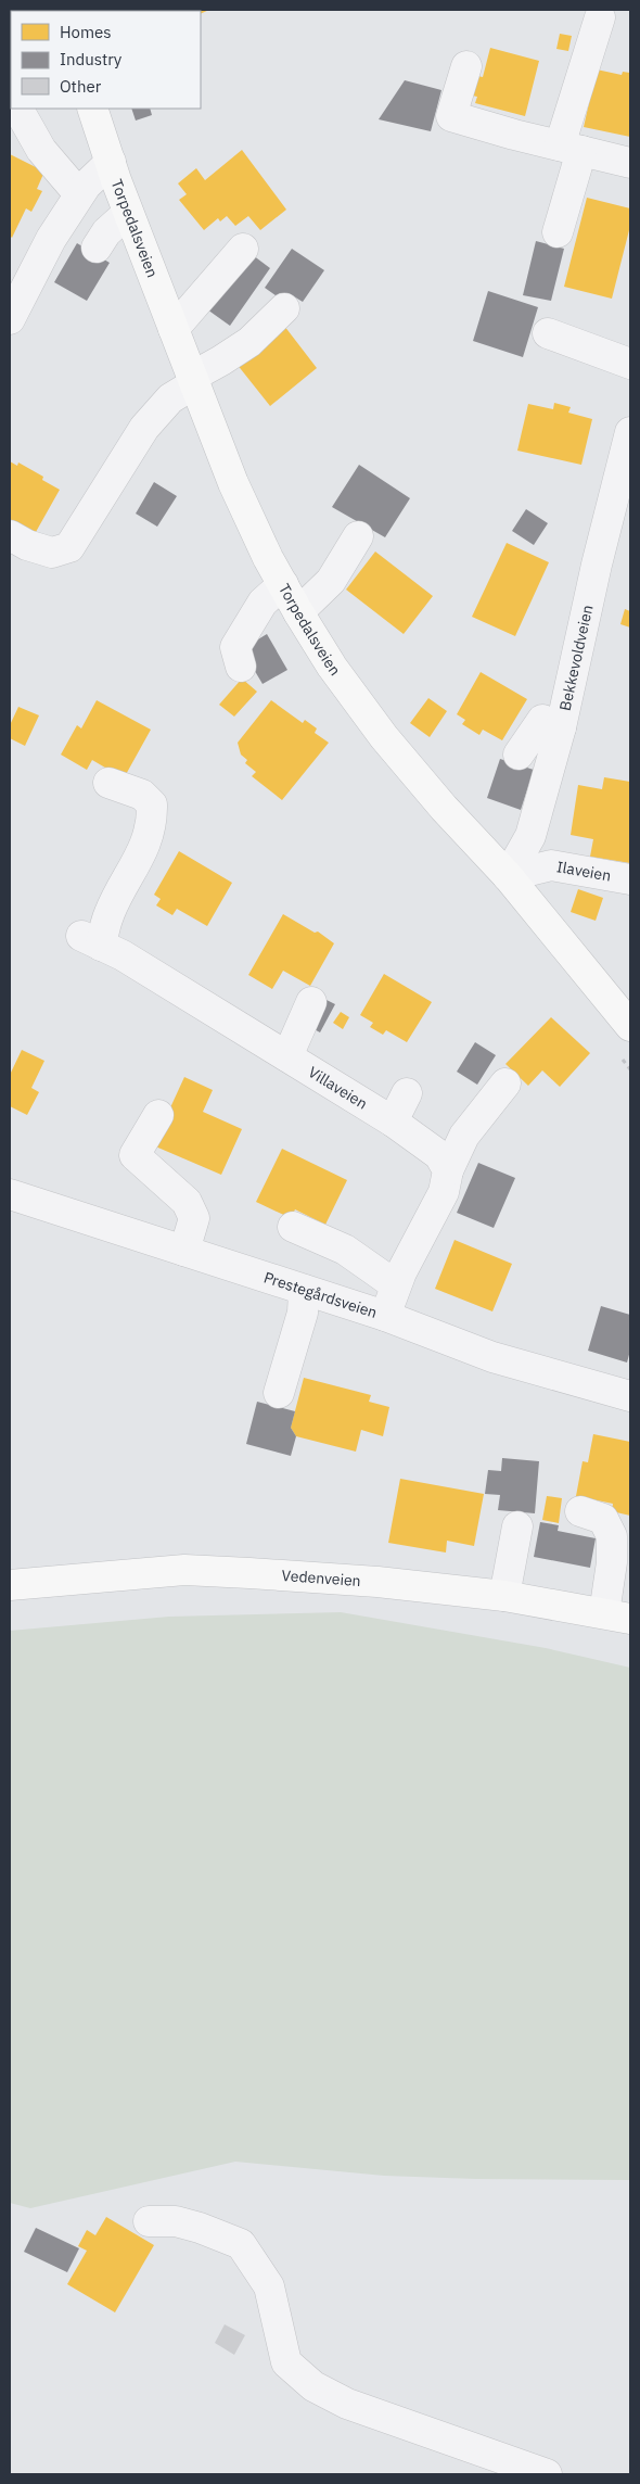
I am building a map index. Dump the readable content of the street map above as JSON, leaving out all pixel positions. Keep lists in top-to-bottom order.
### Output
{
  "streets": {
    "main road": ["Torpedalsveien", "Vedenveien"],
    "street": [
      "Bekkevoldveien",
      "Ilaveien",
      "Villaveien",
      "Prestegårdsveien"
    ]
  },
  "crossings": [
    ["Torpedalsveien", "Bekkevoldveien"],
    ["Torpedalsveien", "Ilaveien"],
    ["Bekkevoldveien", "Ilaveien"]
  ],
  "legend": ["Homes", "Industry", "Other"]
}
